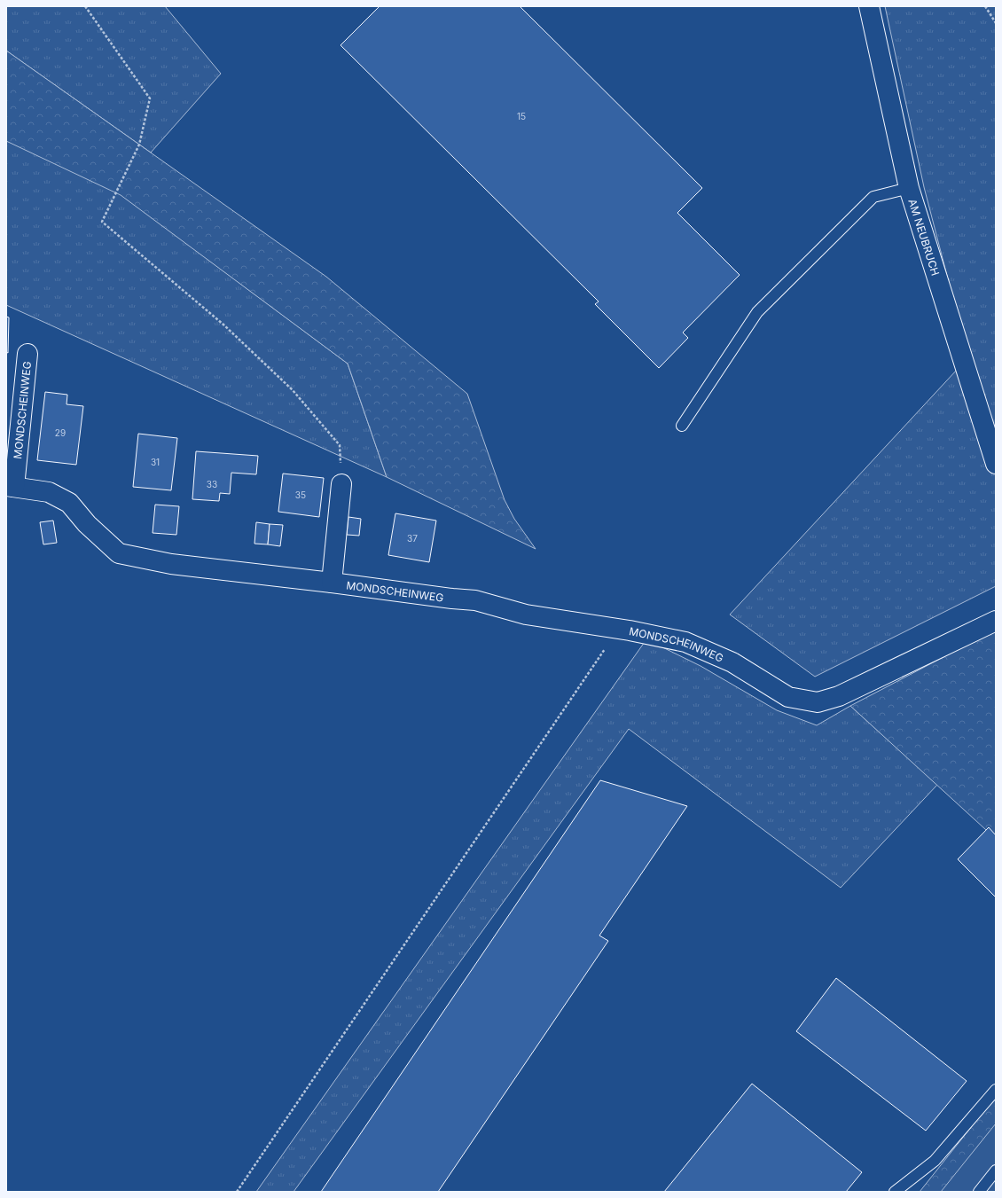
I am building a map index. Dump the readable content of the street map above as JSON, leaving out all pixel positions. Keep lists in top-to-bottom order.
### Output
{
  "streets": {
    "street": ["AM NEUBRUCH", "MONDSCHEINWEG"]
  },
  "house_numbers": [
    "15",
    "29",
    "31",
    "33",
    "35",
    "37"
  ]
}
